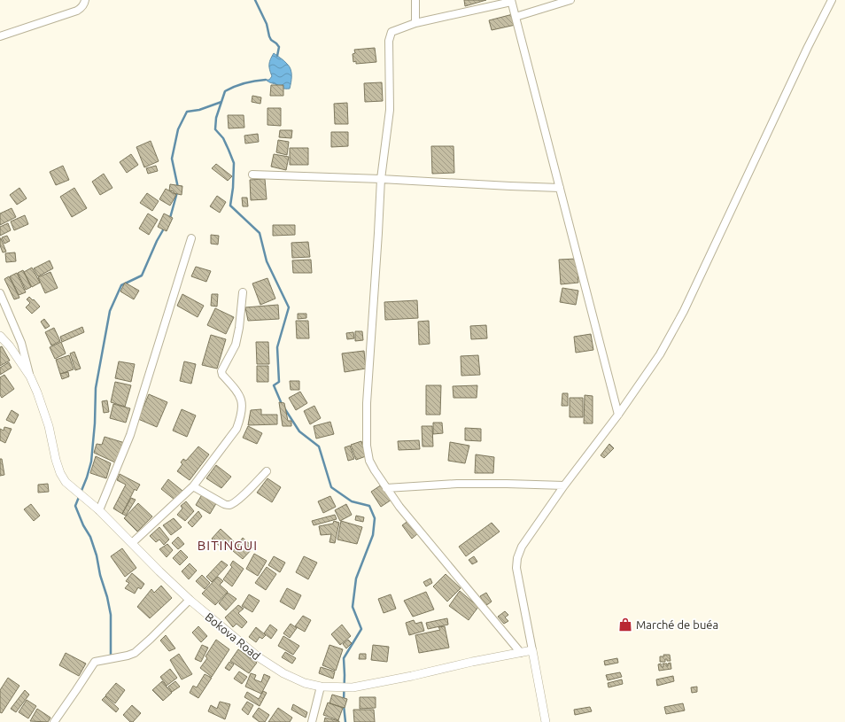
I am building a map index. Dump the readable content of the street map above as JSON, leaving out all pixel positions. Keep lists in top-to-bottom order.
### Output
{
  "streets": {
    "street": ["Bokova Road"]
  },
  "districts": ["BITINGUI"],
  "places": {
    "shop": ["Marché de buéa"]
  }
}
